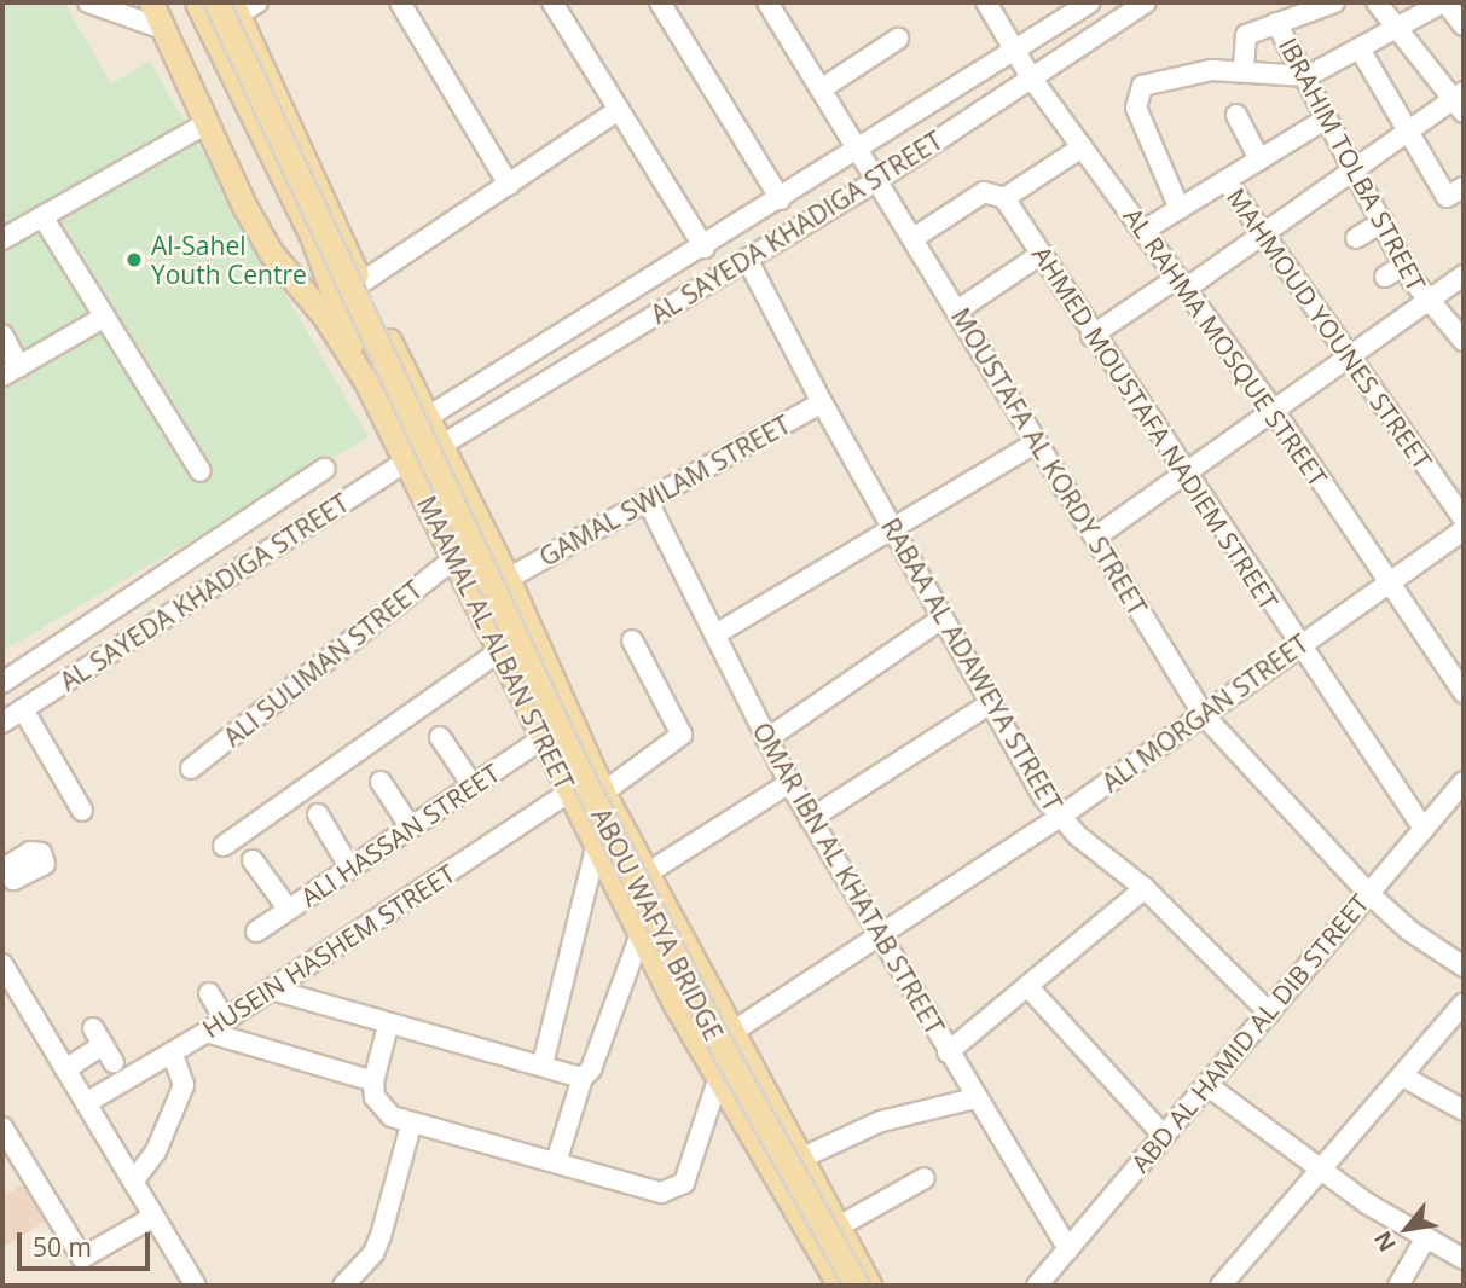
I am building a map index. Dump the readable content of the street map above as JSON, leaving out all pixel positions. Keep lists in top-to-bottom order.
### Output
{
  "streets": {
    "main road": ["MAAMAL AL ALBAN STREET", "ABOU WAFYA BRIDGE"],
    "street": [
      "IBRAHIM TOLBA STREET",
      "AL SAYEDA KHADIGA STREET",
      "MAHMOUD YOUNES STREET",
      "AL RAHMA MOSQUE STREET",
      "AHMED MOUSTAFA NADIEM STREET",
      "MOUSTAFA AL KORDY STREET",
      "GAMAL SWILAM STREET",
      "ALI SULIMAN STREET",
      "RABAA AL ADAWEYA STREET",
      "ALI MORGAN STREET",
      "ALI HASSAN STREET",
      "OMAR IBN AL KHATAB STREET",
      "HUSEIN HASHEM STREET",
      "ABD AL HAMID AL DIB STREET"
    ]
  },
  "crossings": [
    ["AL SAYEDA KHADIGA STREET", "AL RAHMA MOSQUE STREET"],
    ["AL SAYEDA KHADIGA STREET", "MOUSTAFA AL KORDY STREET"],
    ["AL SAYEDA KHADIGA STREET", "MAAMAL AL ALBAN STREET"],
    ["AL SAYEDA KHADIGA STREET", "RABAA AL ADAWEYA STREET"],
    ["AL RAHMA MOSQUE STREET", "ALI MORGAN STREET"],
    ["AHMED MOUSTAFA NADIEM STREET", "ALI MORGAN STREET"],
    ["AHMED MOUSTAFA NADIEM STREET", "ABD AL HAMID AL DIB STREET"],
    ["MOUSTAFA AL KORDY STREET", "ALI MORGAN STREET"],
    ["MOUSTAFA AL KORDY STREET", "ABD AL HAMID AL DIB STREET"],
    ["GAMAL SWILAM STREET", "MAAMAL AL ALBAN STREET"],
    ["GAMAL SWILAM STREET", "RABAA AL ADAWEYA STREET"],
    ["GAMAL SWILAM STREET", "OMAR IBN AL KHATAB STREET"],
    ["MAAMAL AL ALBAN STREET", "ALI SULIMAN STREET"],
    ["MAAMAL AL ALBAN STREET", "ALI MORGAN STREET"],
    ["MAAMAL AL ALBAN STREET", "ALI HASSAN STREET"],
    ["MAAMAL AL ALBAN STREET", "HUSEIN HASHEM STREET"],
    ["RABAA AL ADAWEYA STREET", "ALI MORGAN STREET"],
    ["RABAA AL ADAWEYA STREET", "ABD AL HAMID AL DIB STREET"],
    ["ALI MORGAN STREET", "OMAR IBN AL KHATAB STREET"],
    ["OMAR IBN AL KHATAB STREET", "ABD AL HAMID AL DIB STREET"]
  ],
  "places": ["Al-Sahel Youth Centre"],
  "scale_bar": "50 m",
  "north": "bottom left"
}
